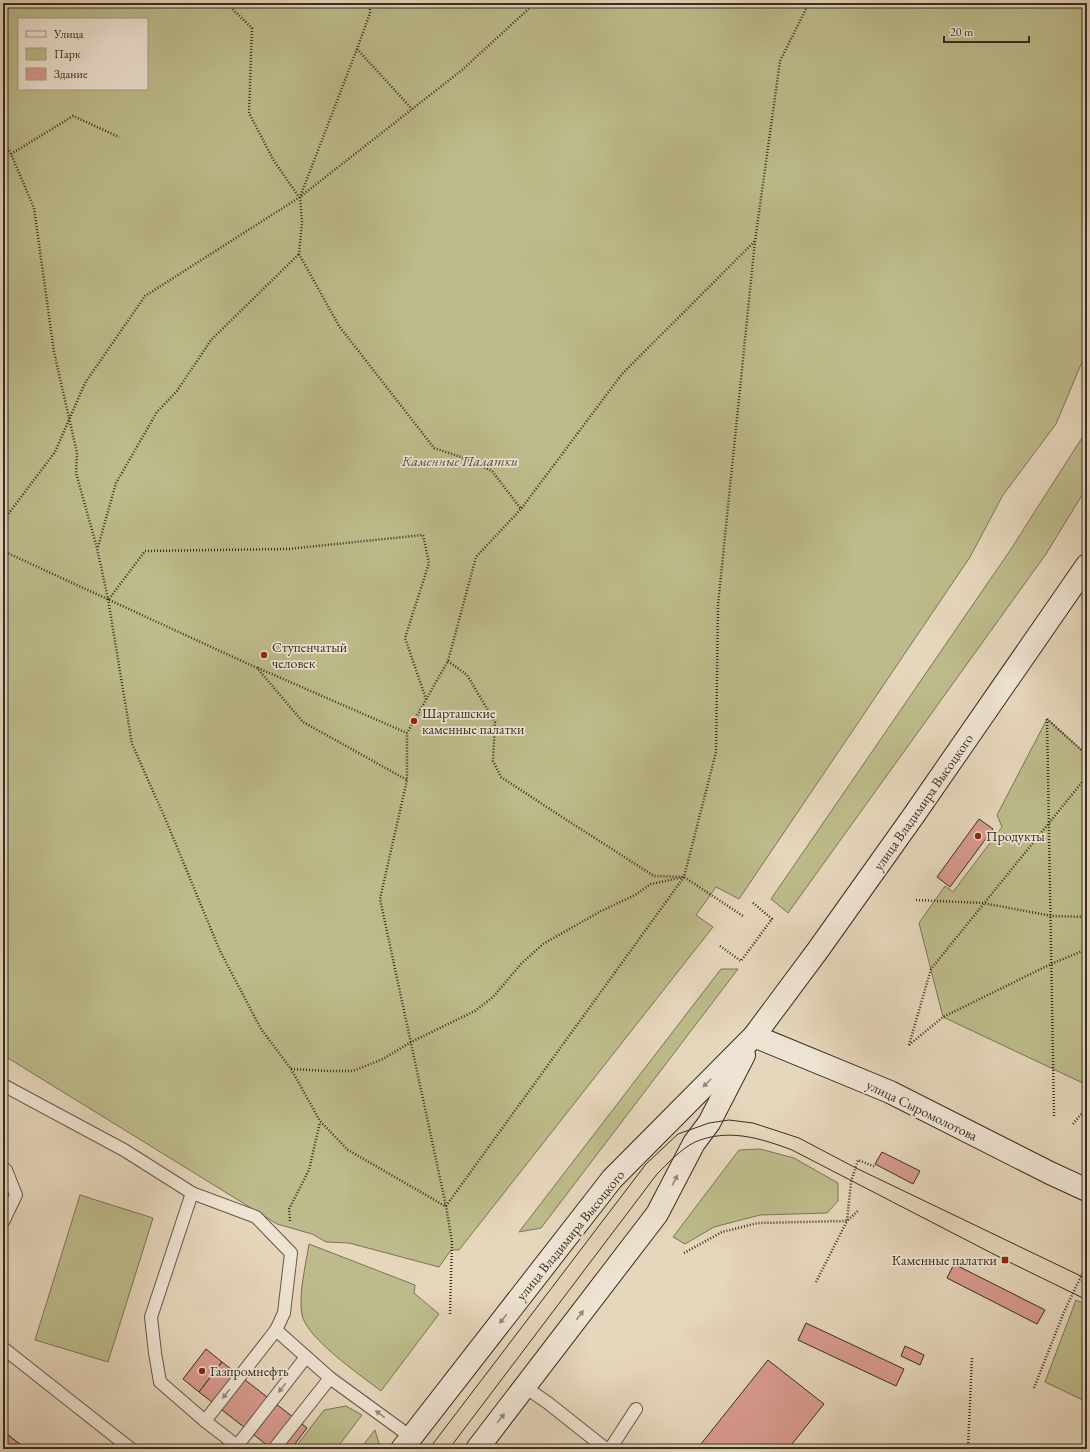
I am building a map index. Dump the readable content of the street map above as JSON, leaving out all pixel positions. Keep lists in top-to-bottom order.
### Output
{
  "streets": {
    "main road": ["улица Владимира Высоцкого", "улица Сыромолотова"]
  },
  "crossings": [
    ["улица Владимира Высоцкого", "улица Сыромолотова"]
  ],
  "parks": ["Каменные Палатки"],
  "places": {
    "other": [
      "Ступенчатый человек",
      "Шарташские каменные палатки",
      "Продукты",
      "Газпромнефть"
    ],
    "transit": ["Каменные палатки"]
  },
  "legend": ["Улица", "Парк", "Здание"],
  "scale_bar": "20 m"
}
